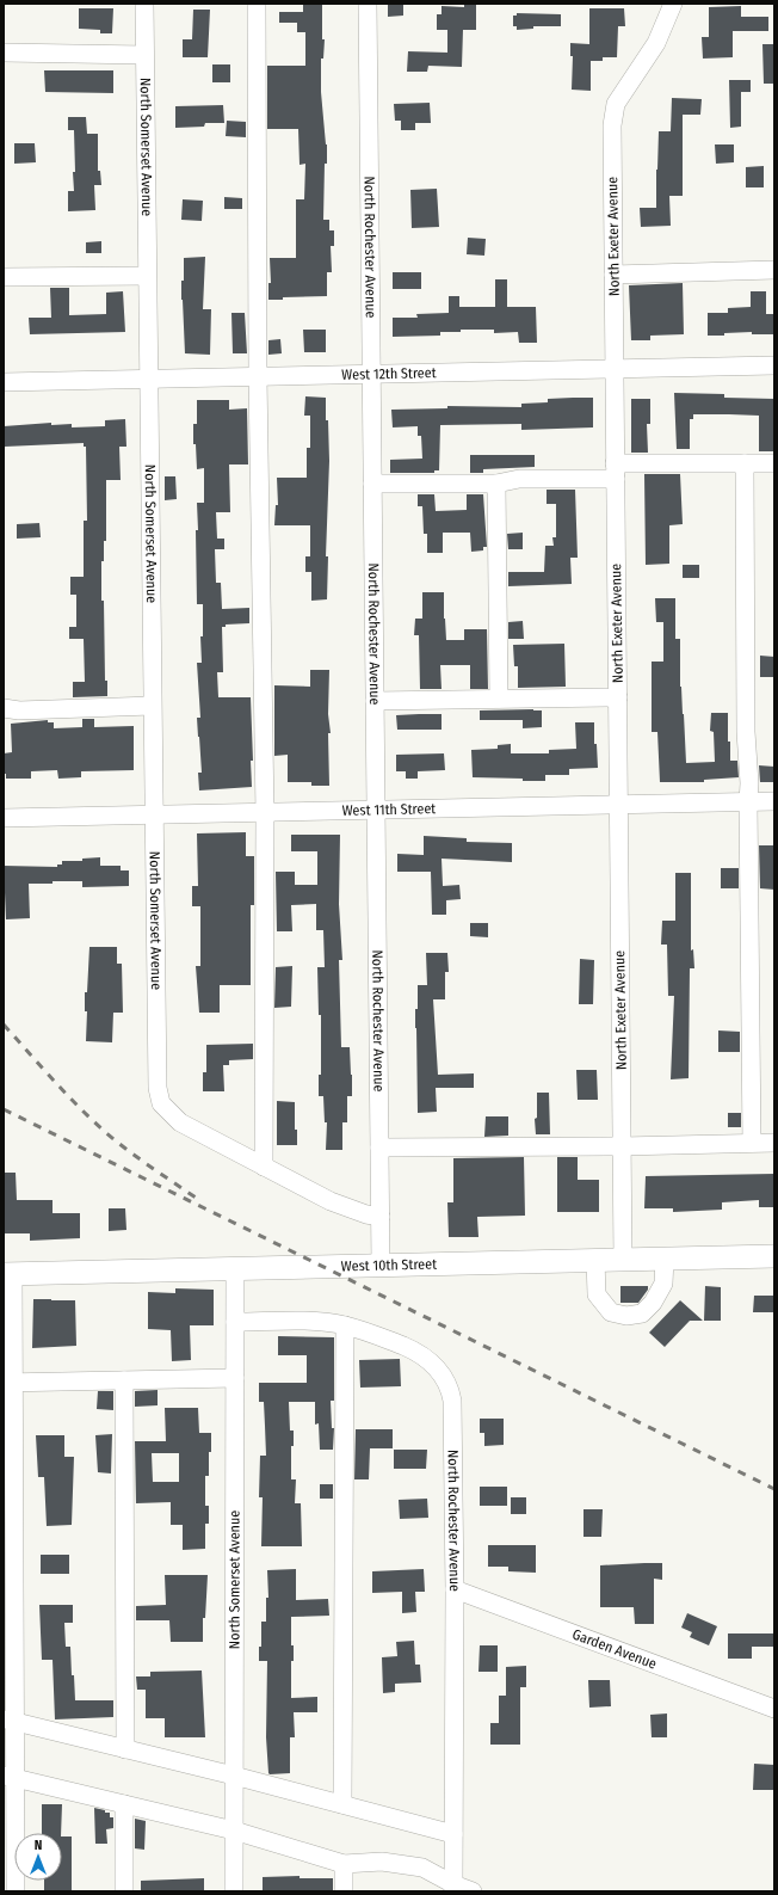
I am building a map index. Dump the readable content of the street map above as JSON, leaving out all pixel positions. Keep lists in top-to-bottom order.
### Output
{
  "streets": {
    "main road": ["West 10th Street"],
    "street": [
      "North Somerset Avenue",
      "North Exeter Avenue",
      "North Rochester Avenue",
      "West 12th Street",
      "West 11th Street",
      "Garden Avenue"
    ]
  },
  "crossings": [
    ["North Somerset Avenue", "North Rochester Avenue"],
    ["North Somerset Avenue", "West 12th Street"],
    ["North Somerset Avenue", "West 11th Street"],
    ["North Somerset Avenue", "West 10th Street"],
    ["North Exeter Avenue", "West 12th Street"],
    ["North Exeter Avenue", "West 11th Street"],
    ["North Exeter Avenue", "West 10th Street"],
    ["North Rochester Avenue", "West 12th Street"],
    ["North Rochester Avenue", "West 11th Street"],
    ["North Rochester Avenue", "West 10th Street"],
    ["North Rochester Avenue", "Garden Avenue"]
  ],
  "north": "top"
}
